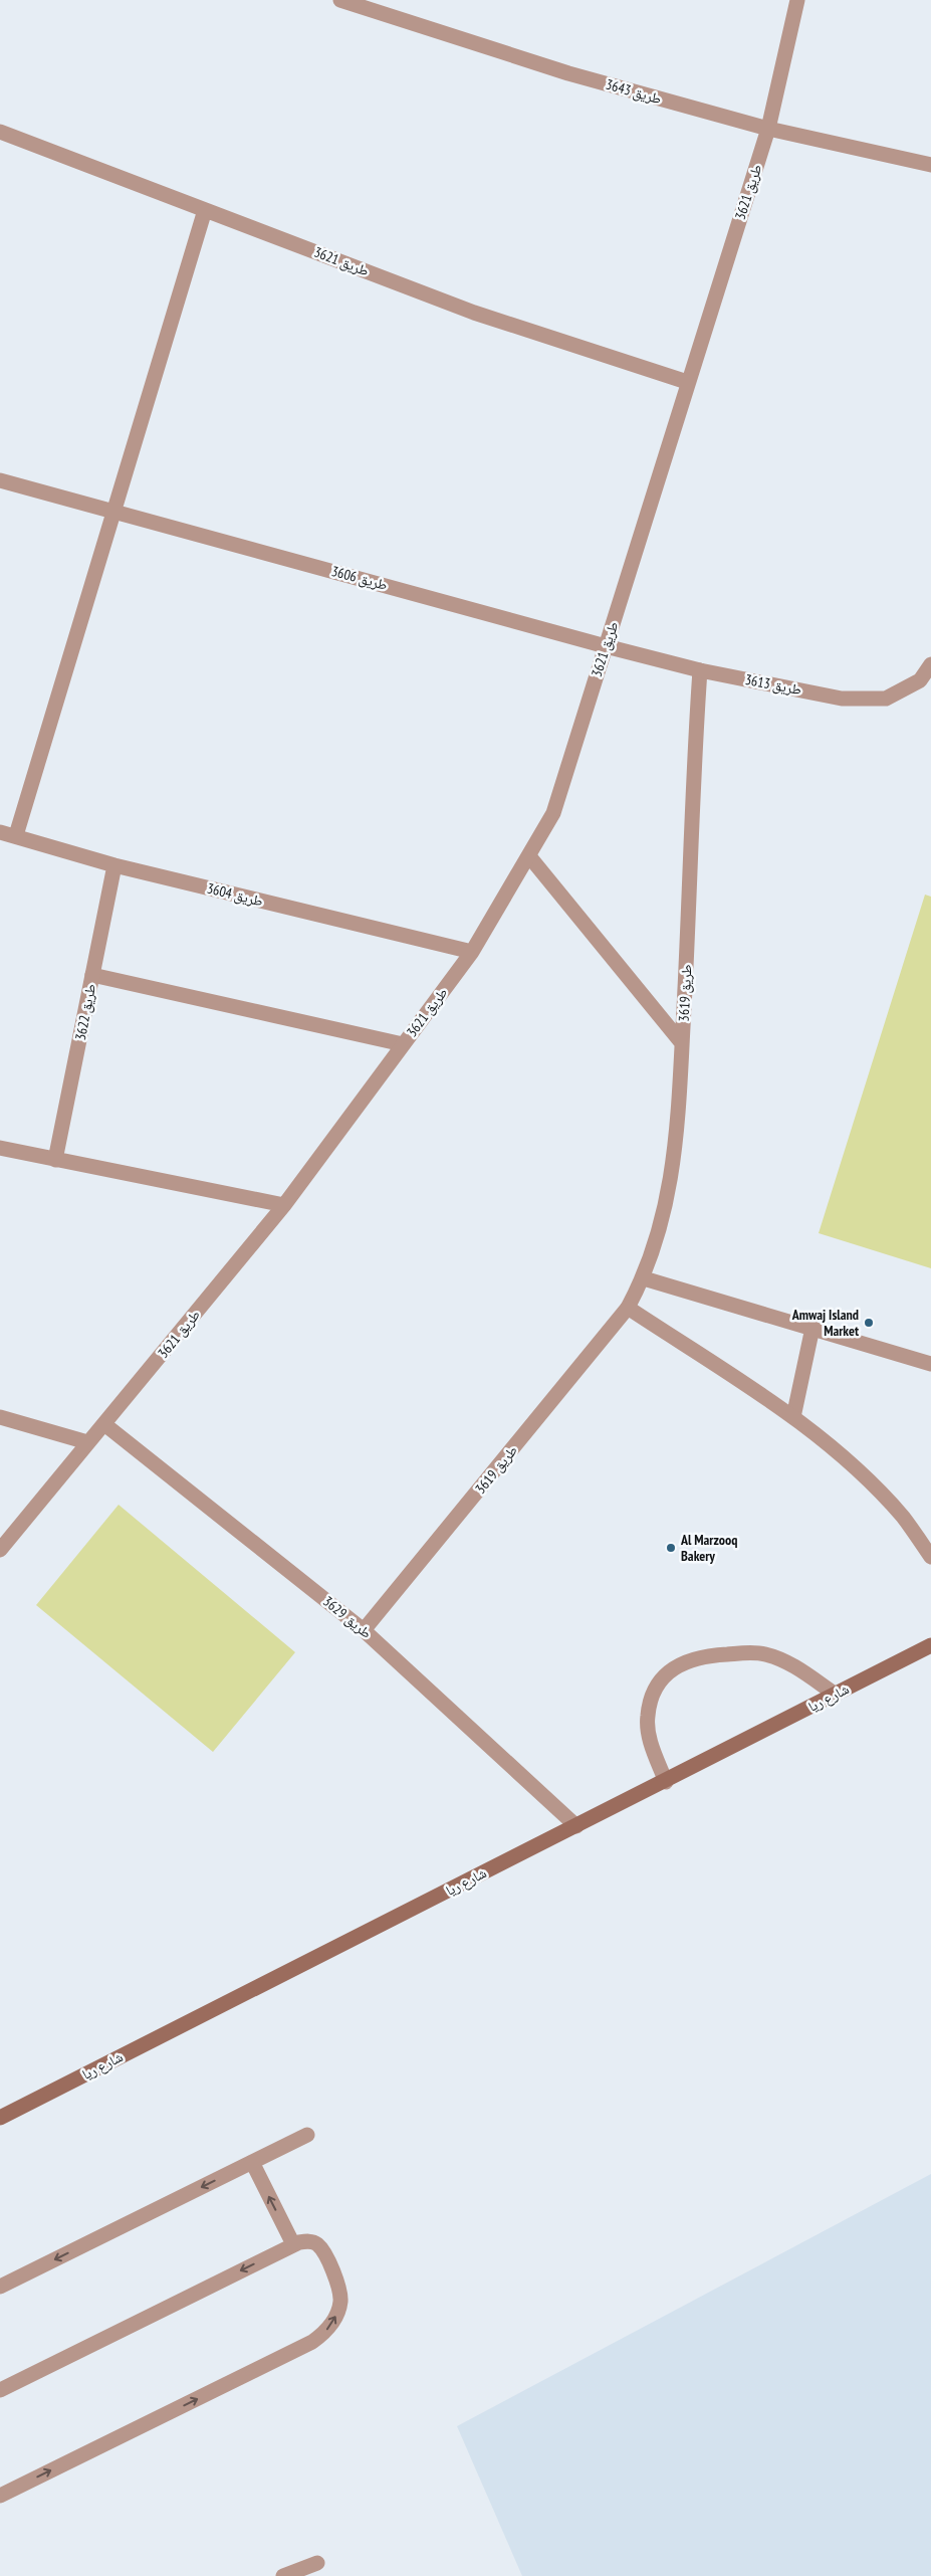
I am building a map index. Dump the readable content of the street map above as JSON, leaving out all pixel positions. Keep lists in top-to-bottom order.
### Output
{
  "streets": {
    "main road": ["شارع ريا"],
    "street": [
      "طريق 3643",
      "طريق 3621",
      "طريق 3606",
      "طريق 3613",
      "طريق 3604",
      "طريق 3619",
      "طريق 3622",
      "طريق 3629"
    ]
  },
  "crossings": [
    ["طريق 3643", "طريق 3621"],
    ["طريق 3621", "طريق 3606"],
    ["طريق 3621", "طريق 3613"],
    ["طريق 3621", "طريق 3604"],
    ["طريق 3621", "طريق 3629"],
    ["طريق 3606", "طريق 3613"],
    ["طريق 3613", "طريق 3619"],
    ["طريق 3604", "طريق 3622"],
    ["طريق 3619", "طريق 3629"],
    ["طريق 3629", "شارع ريا"]
  ],
  "places": ["Amwaj Island Market", "Al Marzooq Bakery"]
}
